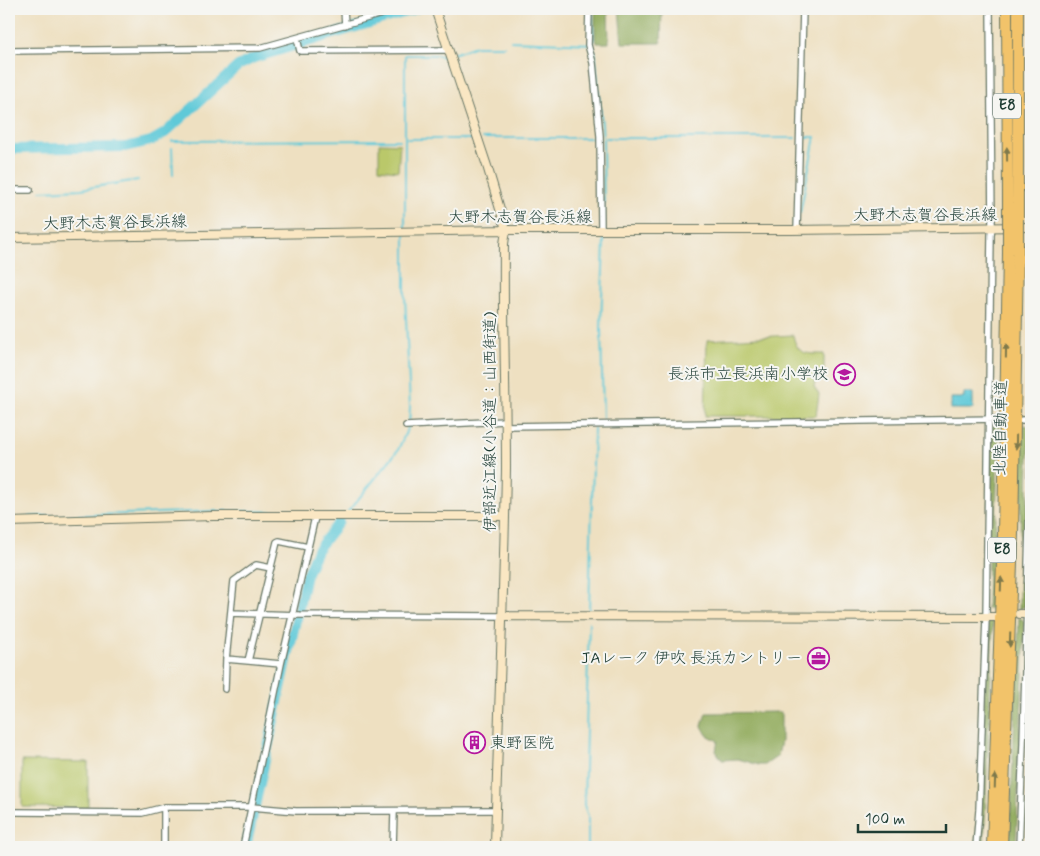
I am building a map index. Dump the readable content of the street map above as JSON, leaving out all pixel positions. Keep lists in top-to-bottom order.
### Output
{
  "streets": {
    "highway": ["E8", "北陸自動車道"],
    "main road": ["大野木志賀谷長浜線", "伊部近江線(小谷道：山西街道)"]
  },
  "crossings": [
    ["大野木志賀谷長浜線", "伊部近江線(小谷道：山西街道)"]
  ],
  "places": {
    "school or university": ["長浜市立長浜南小学校"],
    "office": ["JAレーク 伊吹 長浜カントリー"],
    "building": ["東野医院"]
  },
  "scale_bar": "100 m"
}
